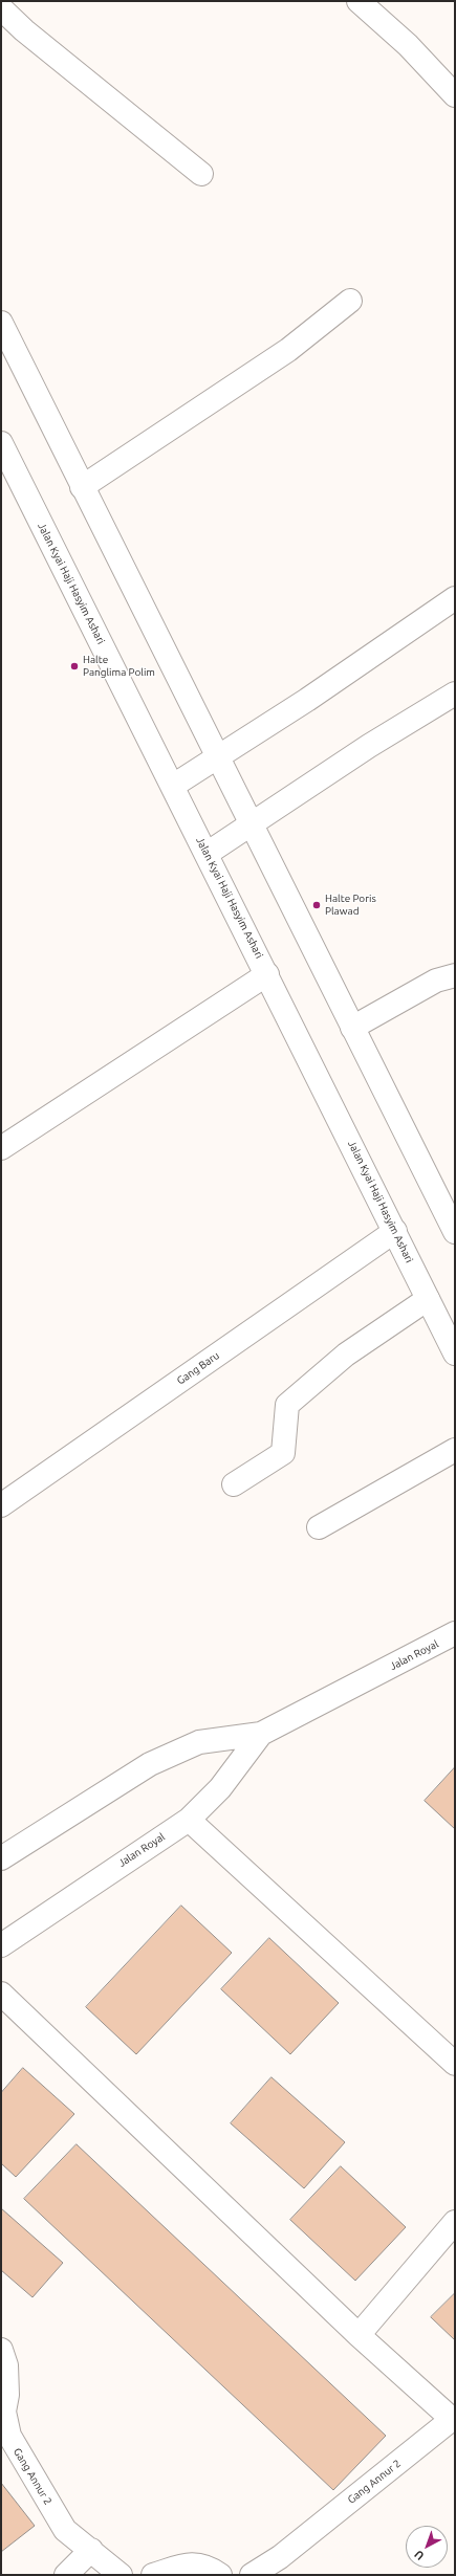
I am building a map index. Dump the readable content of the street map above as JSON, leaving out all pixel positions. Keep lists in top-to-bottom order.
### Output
{
  "streets": {
    "street": [
      "Jalan Kyai Haji Hasyim Ashari",
      "Gang Baru",
      "Jalan Royal",
      "Gang Annur 2"
    ]
  },
  "crossings": [
    ["Jalan Kyai Haji Hasyim Ashari", "Gang Baru"]
  ],
  "places": ["Halte Panglima Polim", "Halte Poris Plawad"],
  "north": "bottom left"
}
